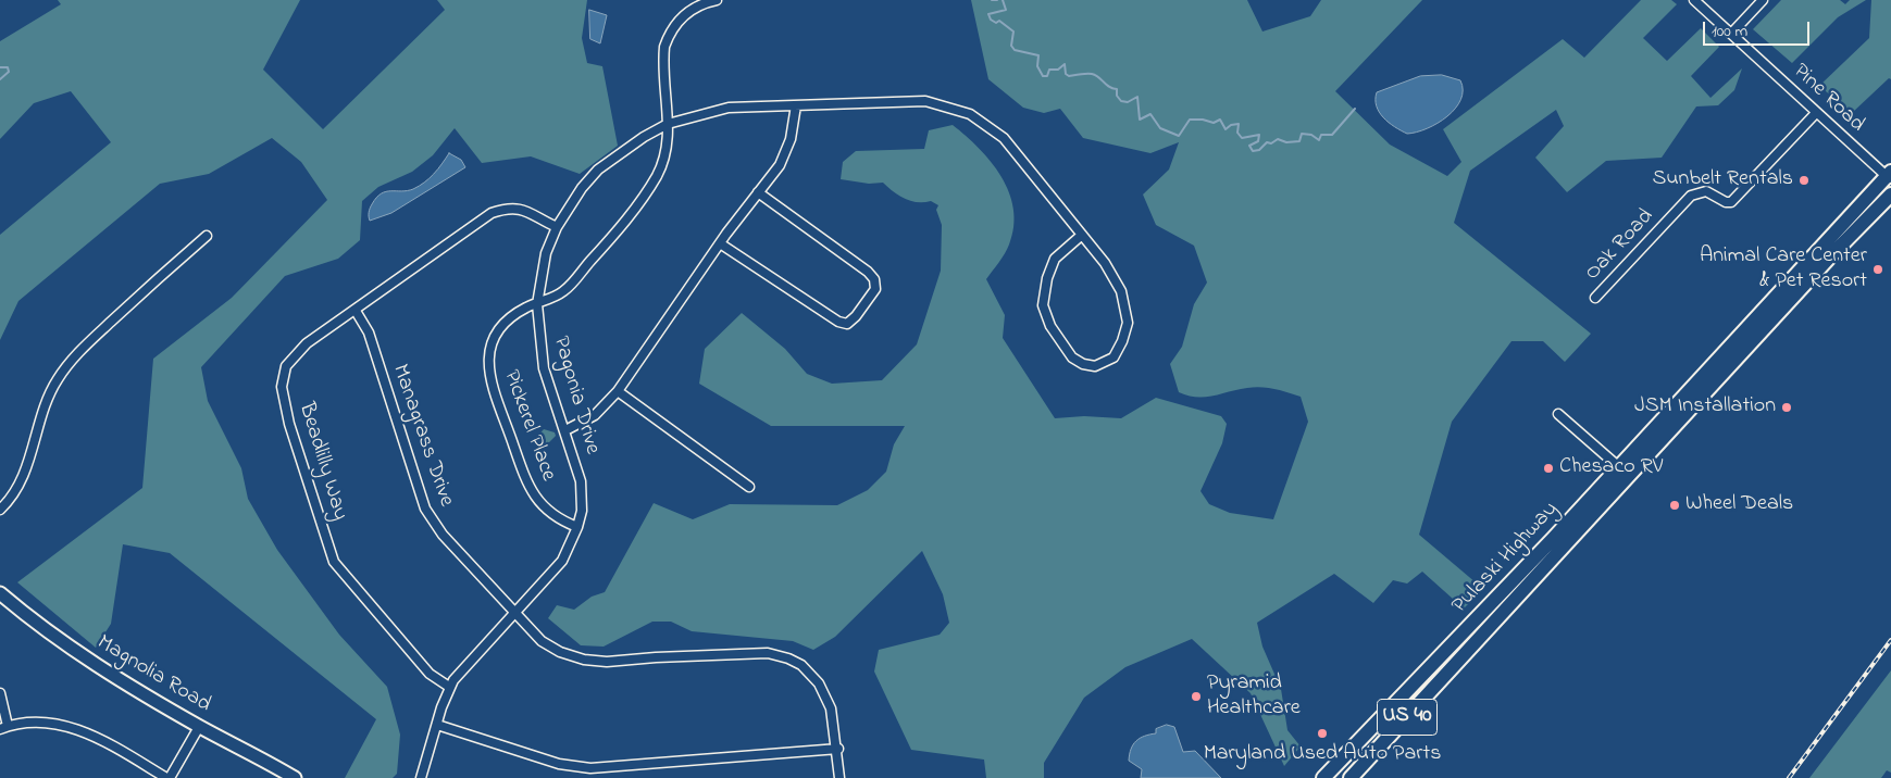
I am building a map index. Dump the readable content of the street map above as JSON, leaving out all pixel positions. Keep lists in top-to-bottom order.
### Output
{
  "streets": {
    "highway": ["Pulaski Highway", "US 40"],
    "main road": ["Magnolia Road"],
    "street": [
      "Pine Road",
      "Oak Road",
      "Pagonia Drive",
      "Pickerel Place",
      "Managrass Drive",
      "Beadlilly Way"
    ]
  },
  "crossings": [
    ["Pine Road", "Oak Road"],
    ["Pine Road", "Pulaski Highway"],
    ["Pagonia Drive", "Pickerel Place"],
    ["Pagonia Drive", "Managrass Drive"],
    ["Pagonia Drive", "Beadlilly Way"],
    ["Managrass Drive", "Beadlilly Way"]
  ],
  "places": [
    "Sunbelt Rentals",
    "Animal Care Center & Pet Resort",
    "JSM Installation",
    "Chesaco RV",
    "Wheel Deals",
    "Pyramid Healthcare",
    "Maryland Used Auto Parts"
  ],
  "scale_bar": "100 m"
}
